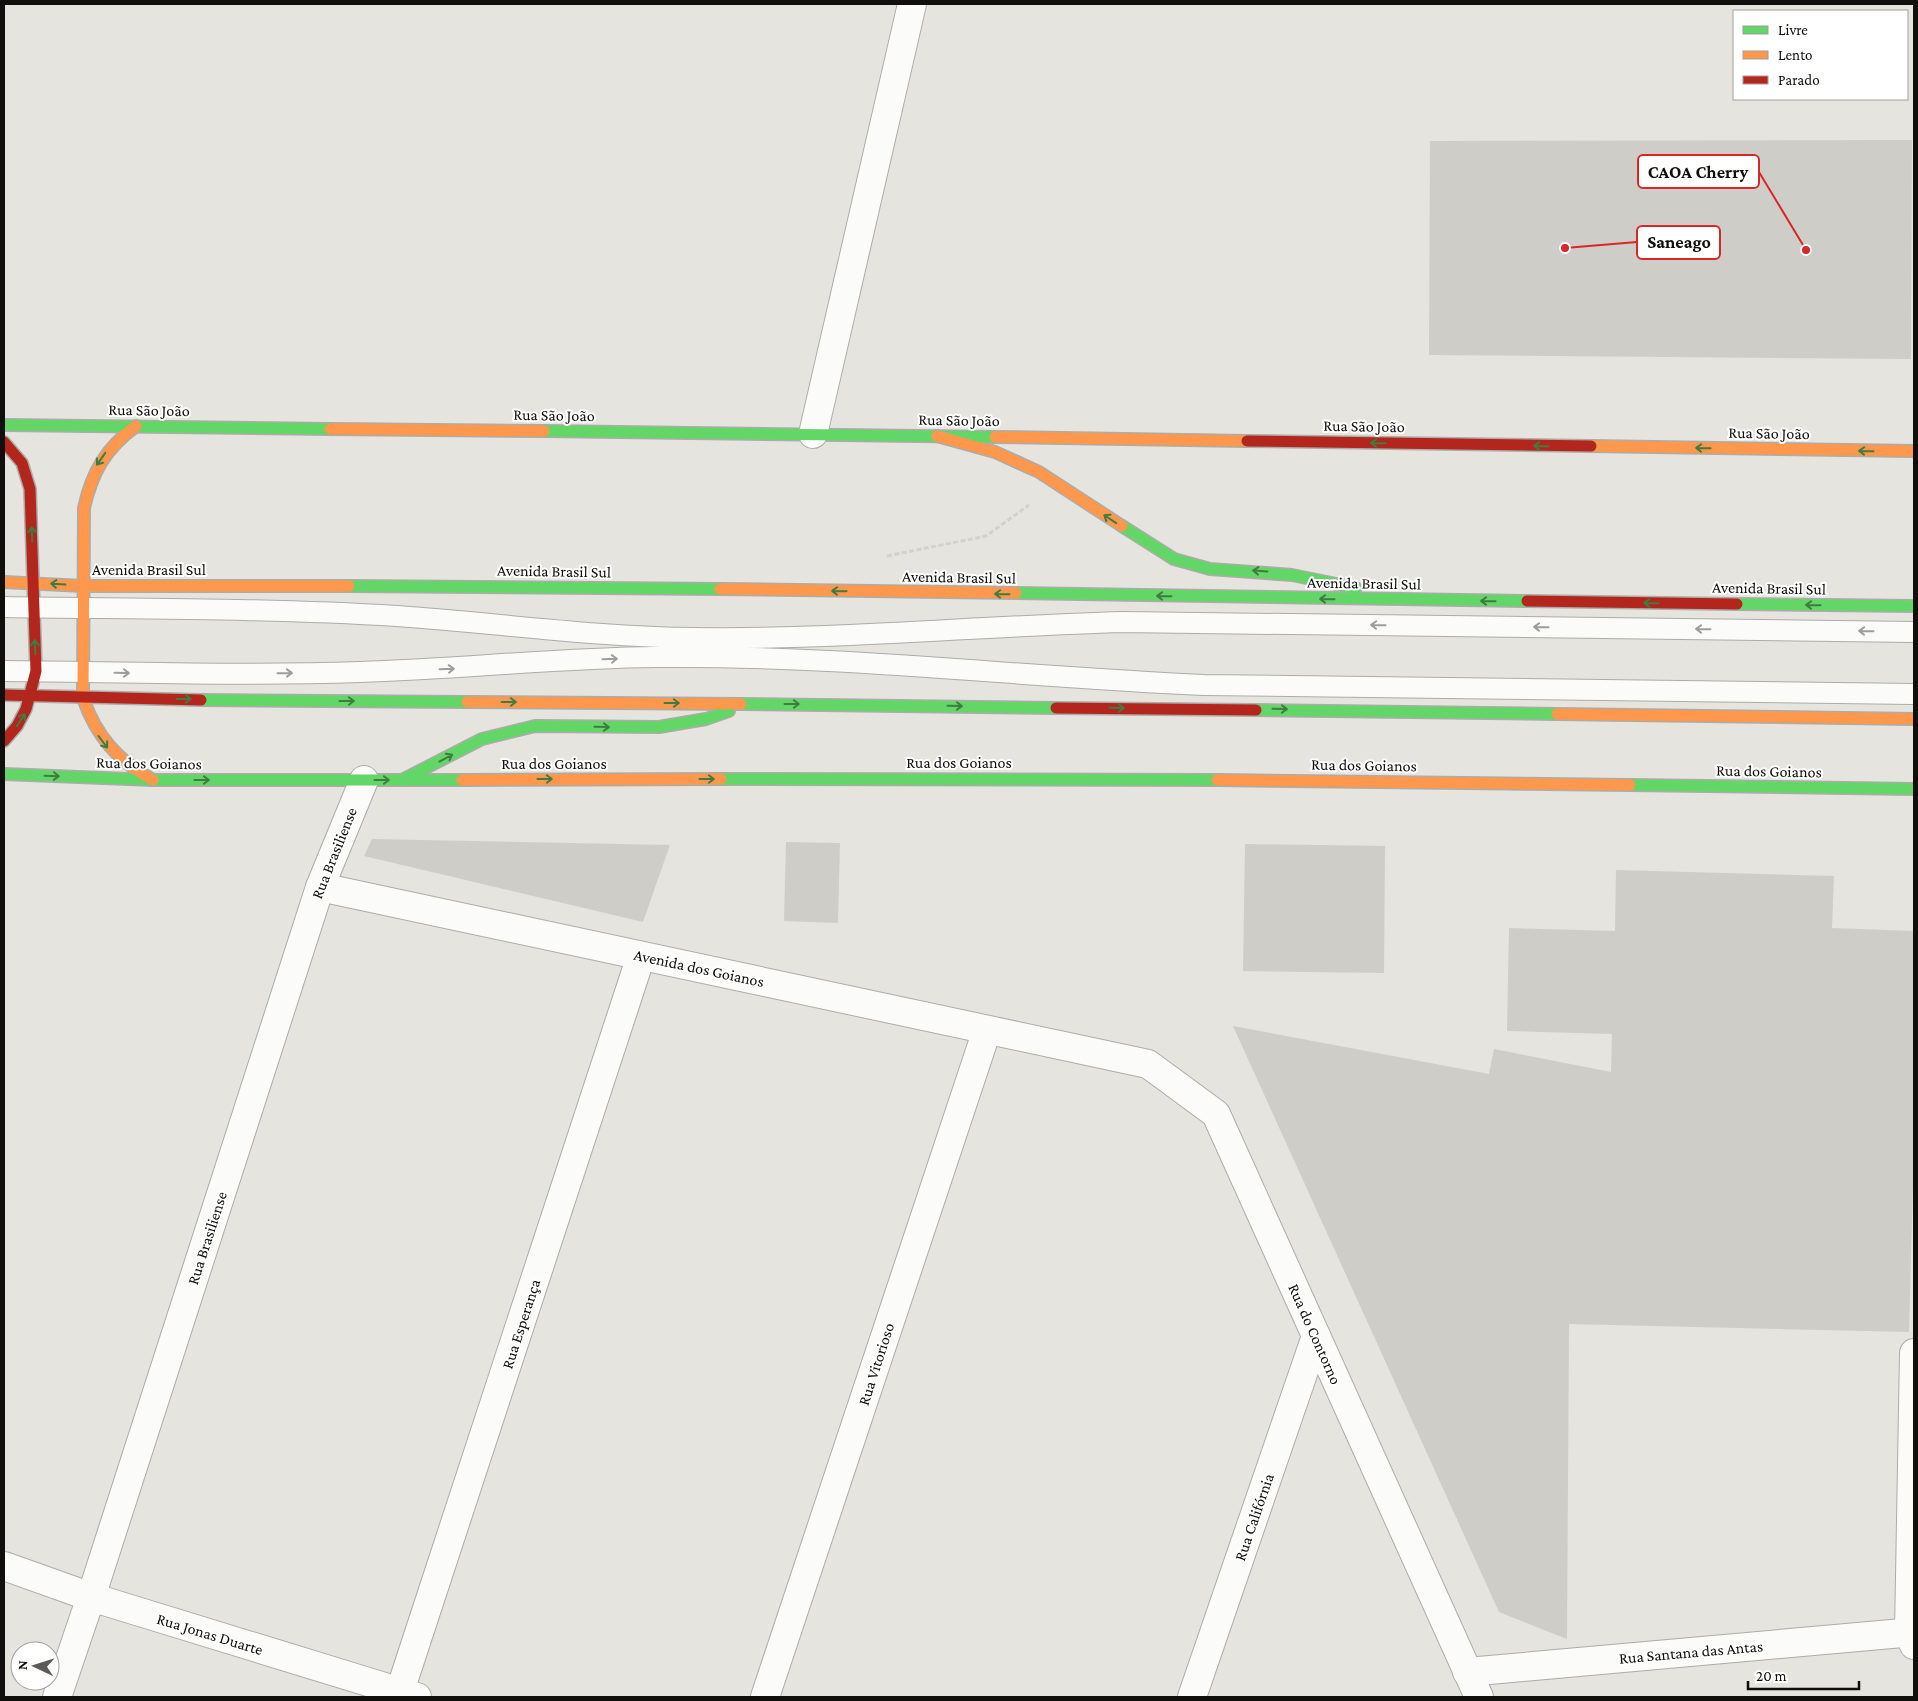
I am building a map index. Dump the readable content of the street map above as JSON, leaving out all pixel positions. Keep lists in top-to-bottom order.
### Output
{
  "streets": {
    "main road": ["Rua São João", "Avenida Brasil Sul", "Rua dos Goianos"],
    "street": [
      "Rua Brasiliense",
      "Avenida dos Goianos",
      "Rua Esperança",
      "Rua do Contorno",
      "Rua Vitorioso",
      "Rua Califórnia",
      "Rua Jonas Duarte",
      "Rua Santana das Antas"
    ]
  },
  "crossings": [
    ["Rua dos Goianos", "Rua Brasiliense"],
    ["Rua Brasiliense", "Avenida dos Goianos"],
    ["Rua Brasiliense", "Rua Jonas Duarte"],
    ["Avenida dos Goianos", "Rua Esperança"],
    ["Avenida dos Goianos", "Rua do Contorno"],
    ["Avenida dos Goianos", "Rua Vitorioso"],
    ["Rua Esperança", "Rua Jonas Duarte"],
    ["Rua do Contorno", "Rua Califórnia"],
    ["Rua do Contorno", "Rua Santana das Antas"]
  ],
  "one_way": ["Rua São João", "Avenida Brasil Sul"],
  "places": ["Saneago", "CAOA Cherry"],
  "legend": ["Livre", "Lento", "Parado"],
  "scale_bar": "20 m",
  "north": "left"
}
